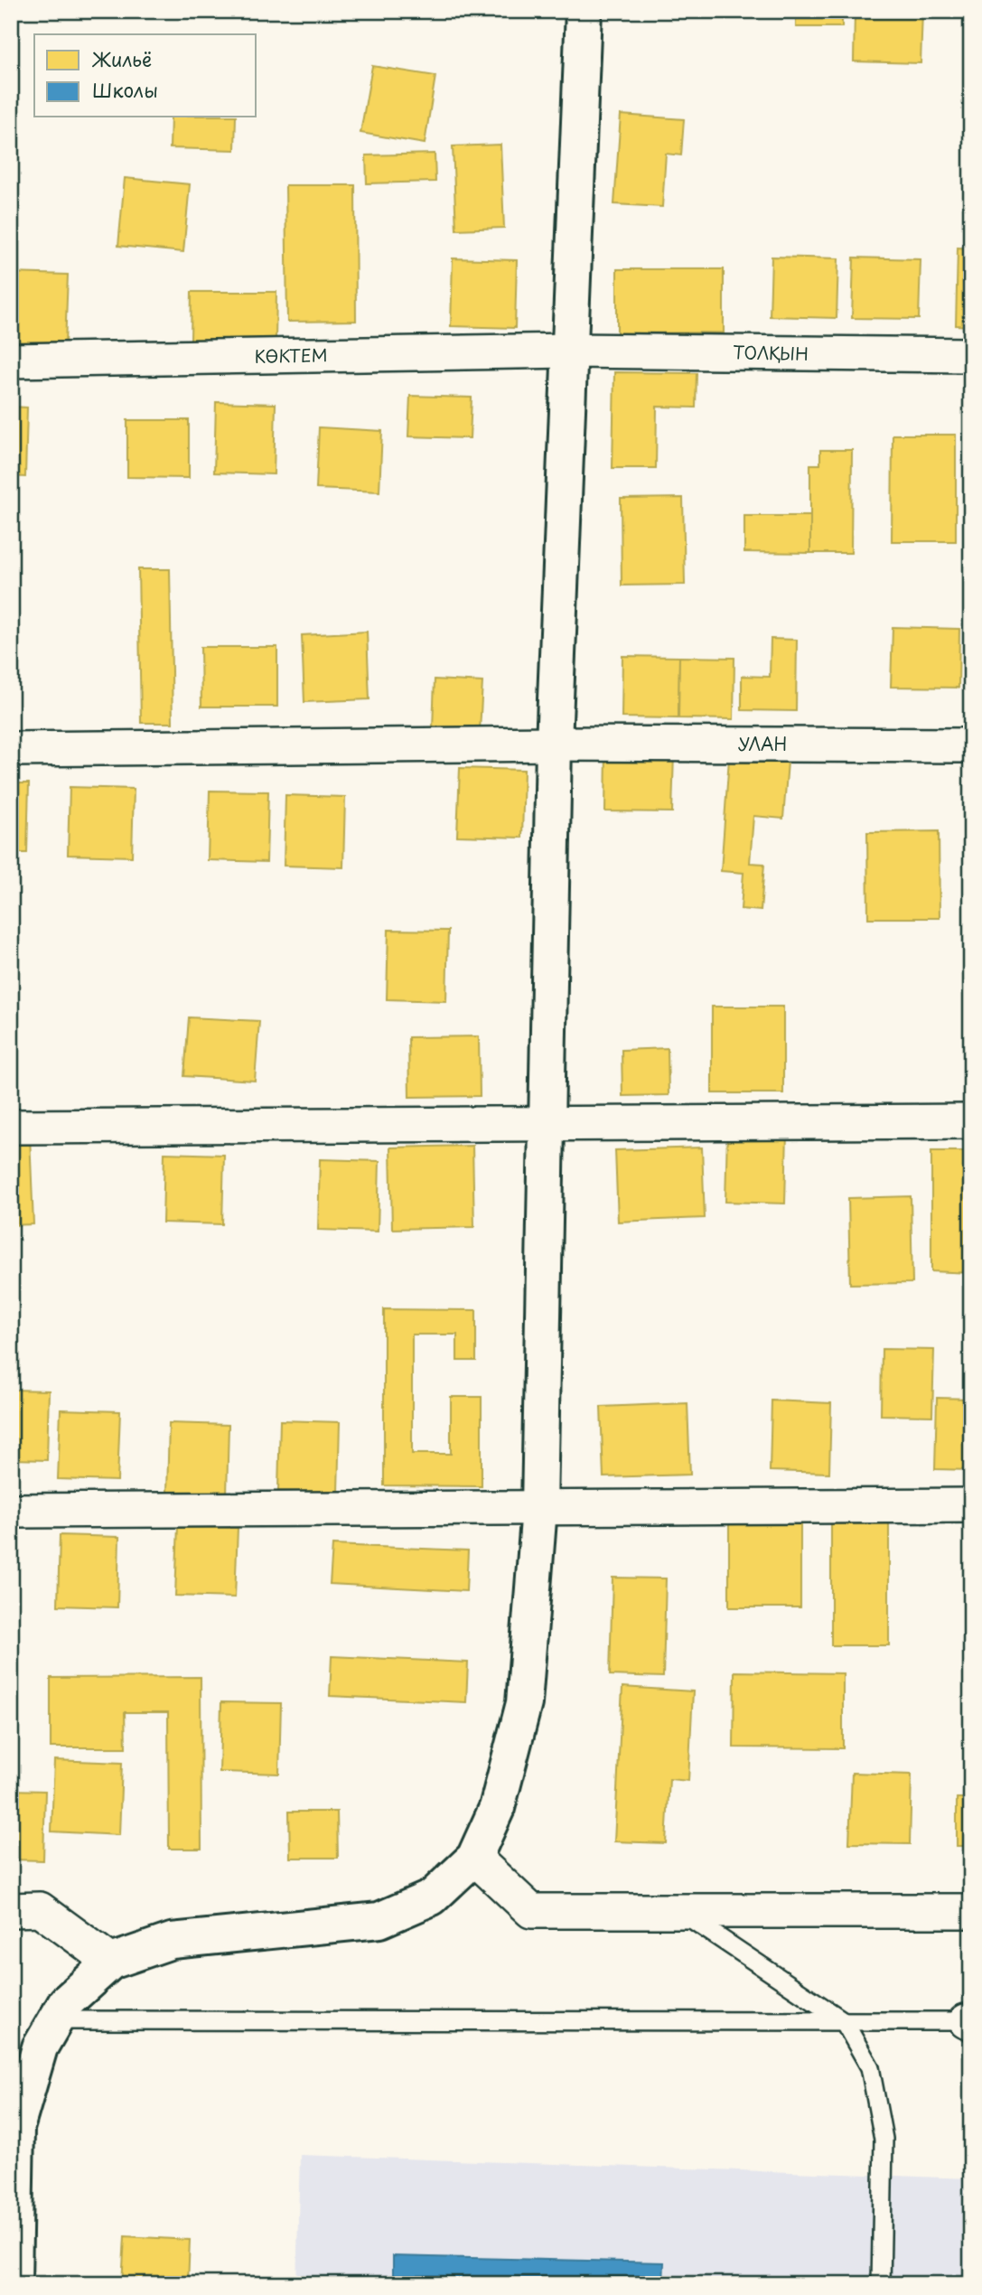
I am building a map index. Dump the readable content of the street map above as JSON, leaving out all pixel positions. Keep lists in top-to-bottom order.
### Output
{
  "streets": {
    "street": ["ТОЛҚЫН", "КӨКТЕМ", "УЛАН"]
  },
  "crossings": [
    ["ТОЛҚЫН", "КӨКТЕМ"]
  ],
  "legend": ["Жильё", "Школы"]
}
